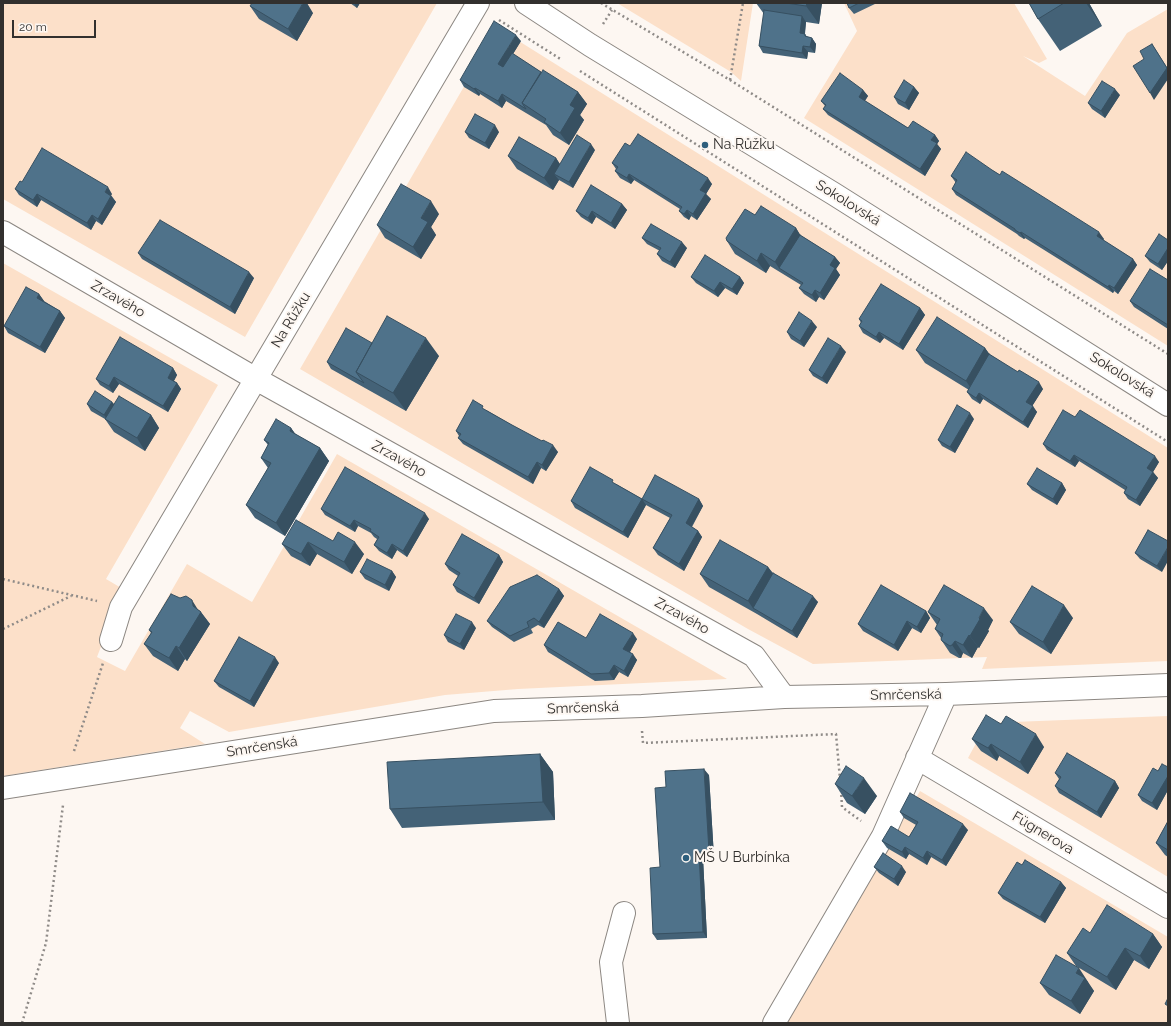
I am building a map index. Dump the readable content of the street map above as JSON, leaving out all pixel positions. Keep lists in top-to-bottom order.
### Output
{
  "streets": {
    "street": [
      "Sokolovská",
      "Zrzavého",
      "Na Růžku",
      "Smrčenská",
      "Fügnerova"
    ]
  },
  "crossings": [
    ["Zrzavého", "Na Růžku"],
    ["Zrzavého", "Smrčenská"]
  ],
  "places": ["Na Růžku", "MŠ U Burbínka"],
  "scale_bar": "20 m"
}
